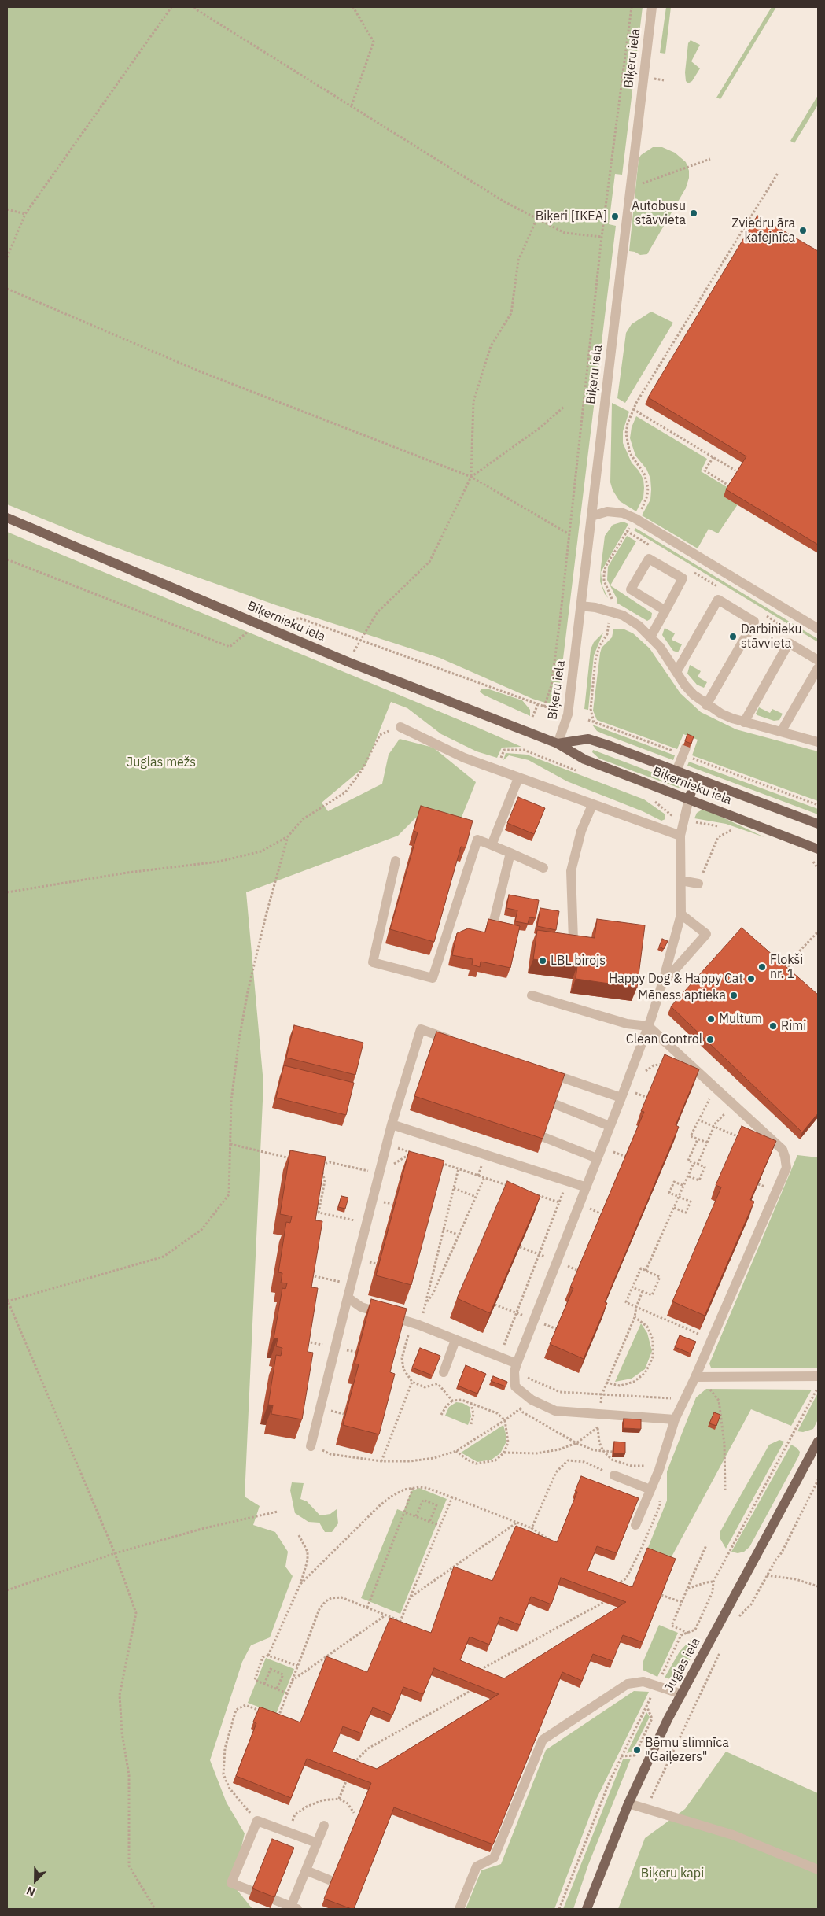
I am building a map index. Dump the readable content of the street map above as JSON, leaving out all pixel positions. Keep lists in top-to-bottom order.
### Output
{
  "streets": {
    "main road": ["Biķernieku iela", "Juglas iela"],
    "street": ["Biķeru iela"]
  },
  "crossings": [
    ["Biķeru iela", "Biķernieku iela"]
  ],
  "parks": ["Juglas mežs", "Biķeru kapi"],
  "places": [
    "Autobusu stāvvieta",
    "Biķeri [IKEA]",
    "Zviedru āra kafejnīca",
    "Darbinieku stāvvieta",
    "LBL birojs",
    "Flokši nr. 1",
    "Happy Dog & Happy Cat",
    "Mēness aptieka",
    "Multum",
    "Rimi",
    "Clean Control",
    "Bērnu slimnīca \"Gaiļezers\""
  ],
  "north": "bottom left"
}
